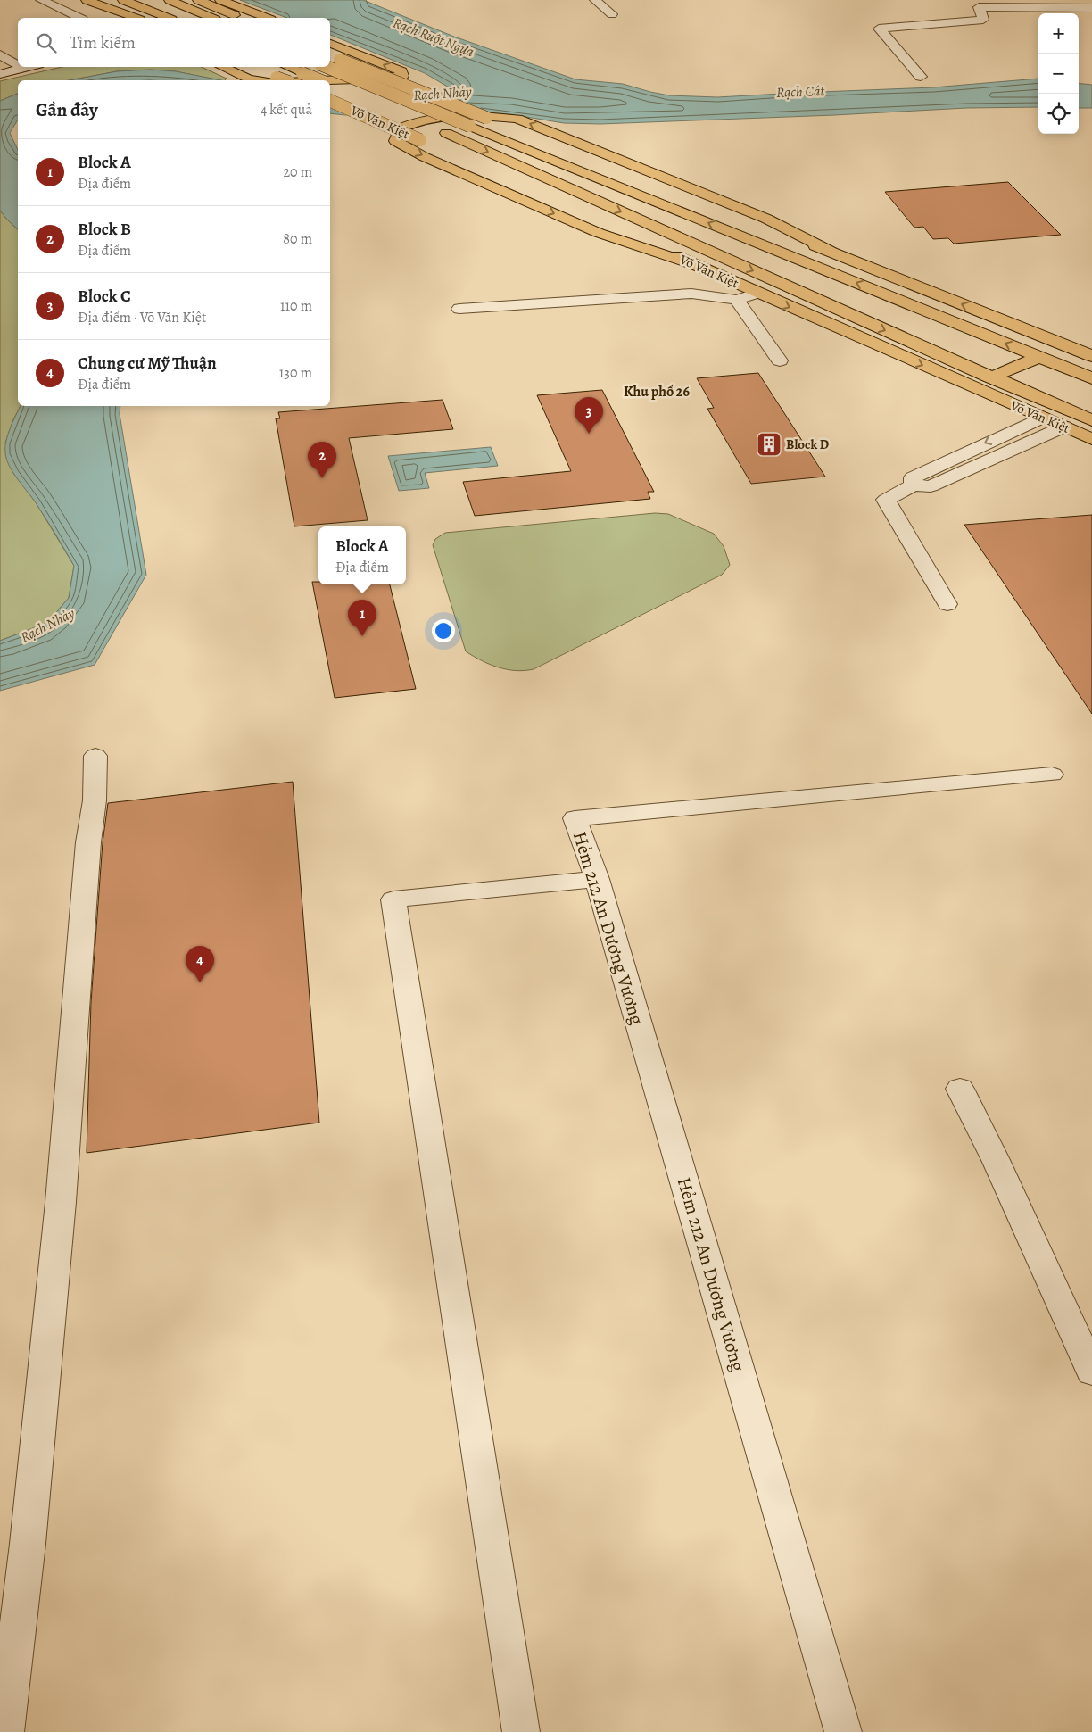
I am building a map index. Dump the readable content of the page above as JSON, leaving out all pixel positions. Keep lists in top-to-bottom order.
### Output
{
  "streets": {
    "main road": ["Võ Văn Kiệt"],
    "street": ["Hẻm 212 An Dương Vương"]
  },
  "districts": ["Khu phố 26"],
  "water": ["Rạch Ruột Ngựa", "Rạch Cát", "Rạch Nhảy"],
  "places": {
    "building": ["Block D"]
  },
  "page": {
    "map_buttons": ["+", "−"],
    "search": "Tìm kiếm",
    "heading": ["Gần đây", "4 kết quả"],
    "list": [
      {
        "mark": "1",
        "name": "Block A",
        "note": "Địa điểm",
        "value": "20 m"
      },
      {
        "mark": "2",
        "name": "Block B",
        "note": "Địa điểm",
        "value": "80 m"
      },
      {
        "mark": "3",
        "name": "Block C",
        "note": "Địa điểm · Võ Văn Kiệt",
        "value": "110 m"
      },
      {
        "mark": "4",
        "name": "Chung cư Mỹ Thuận",
        "note": "Địa điểm",
        "value": "130 m"
      }
    ],
    "pins": [
      "3",
      "2",
      "1",
      "4"
    ],
    "popup": ["Block A", "Địa điểm"]
  }
}
